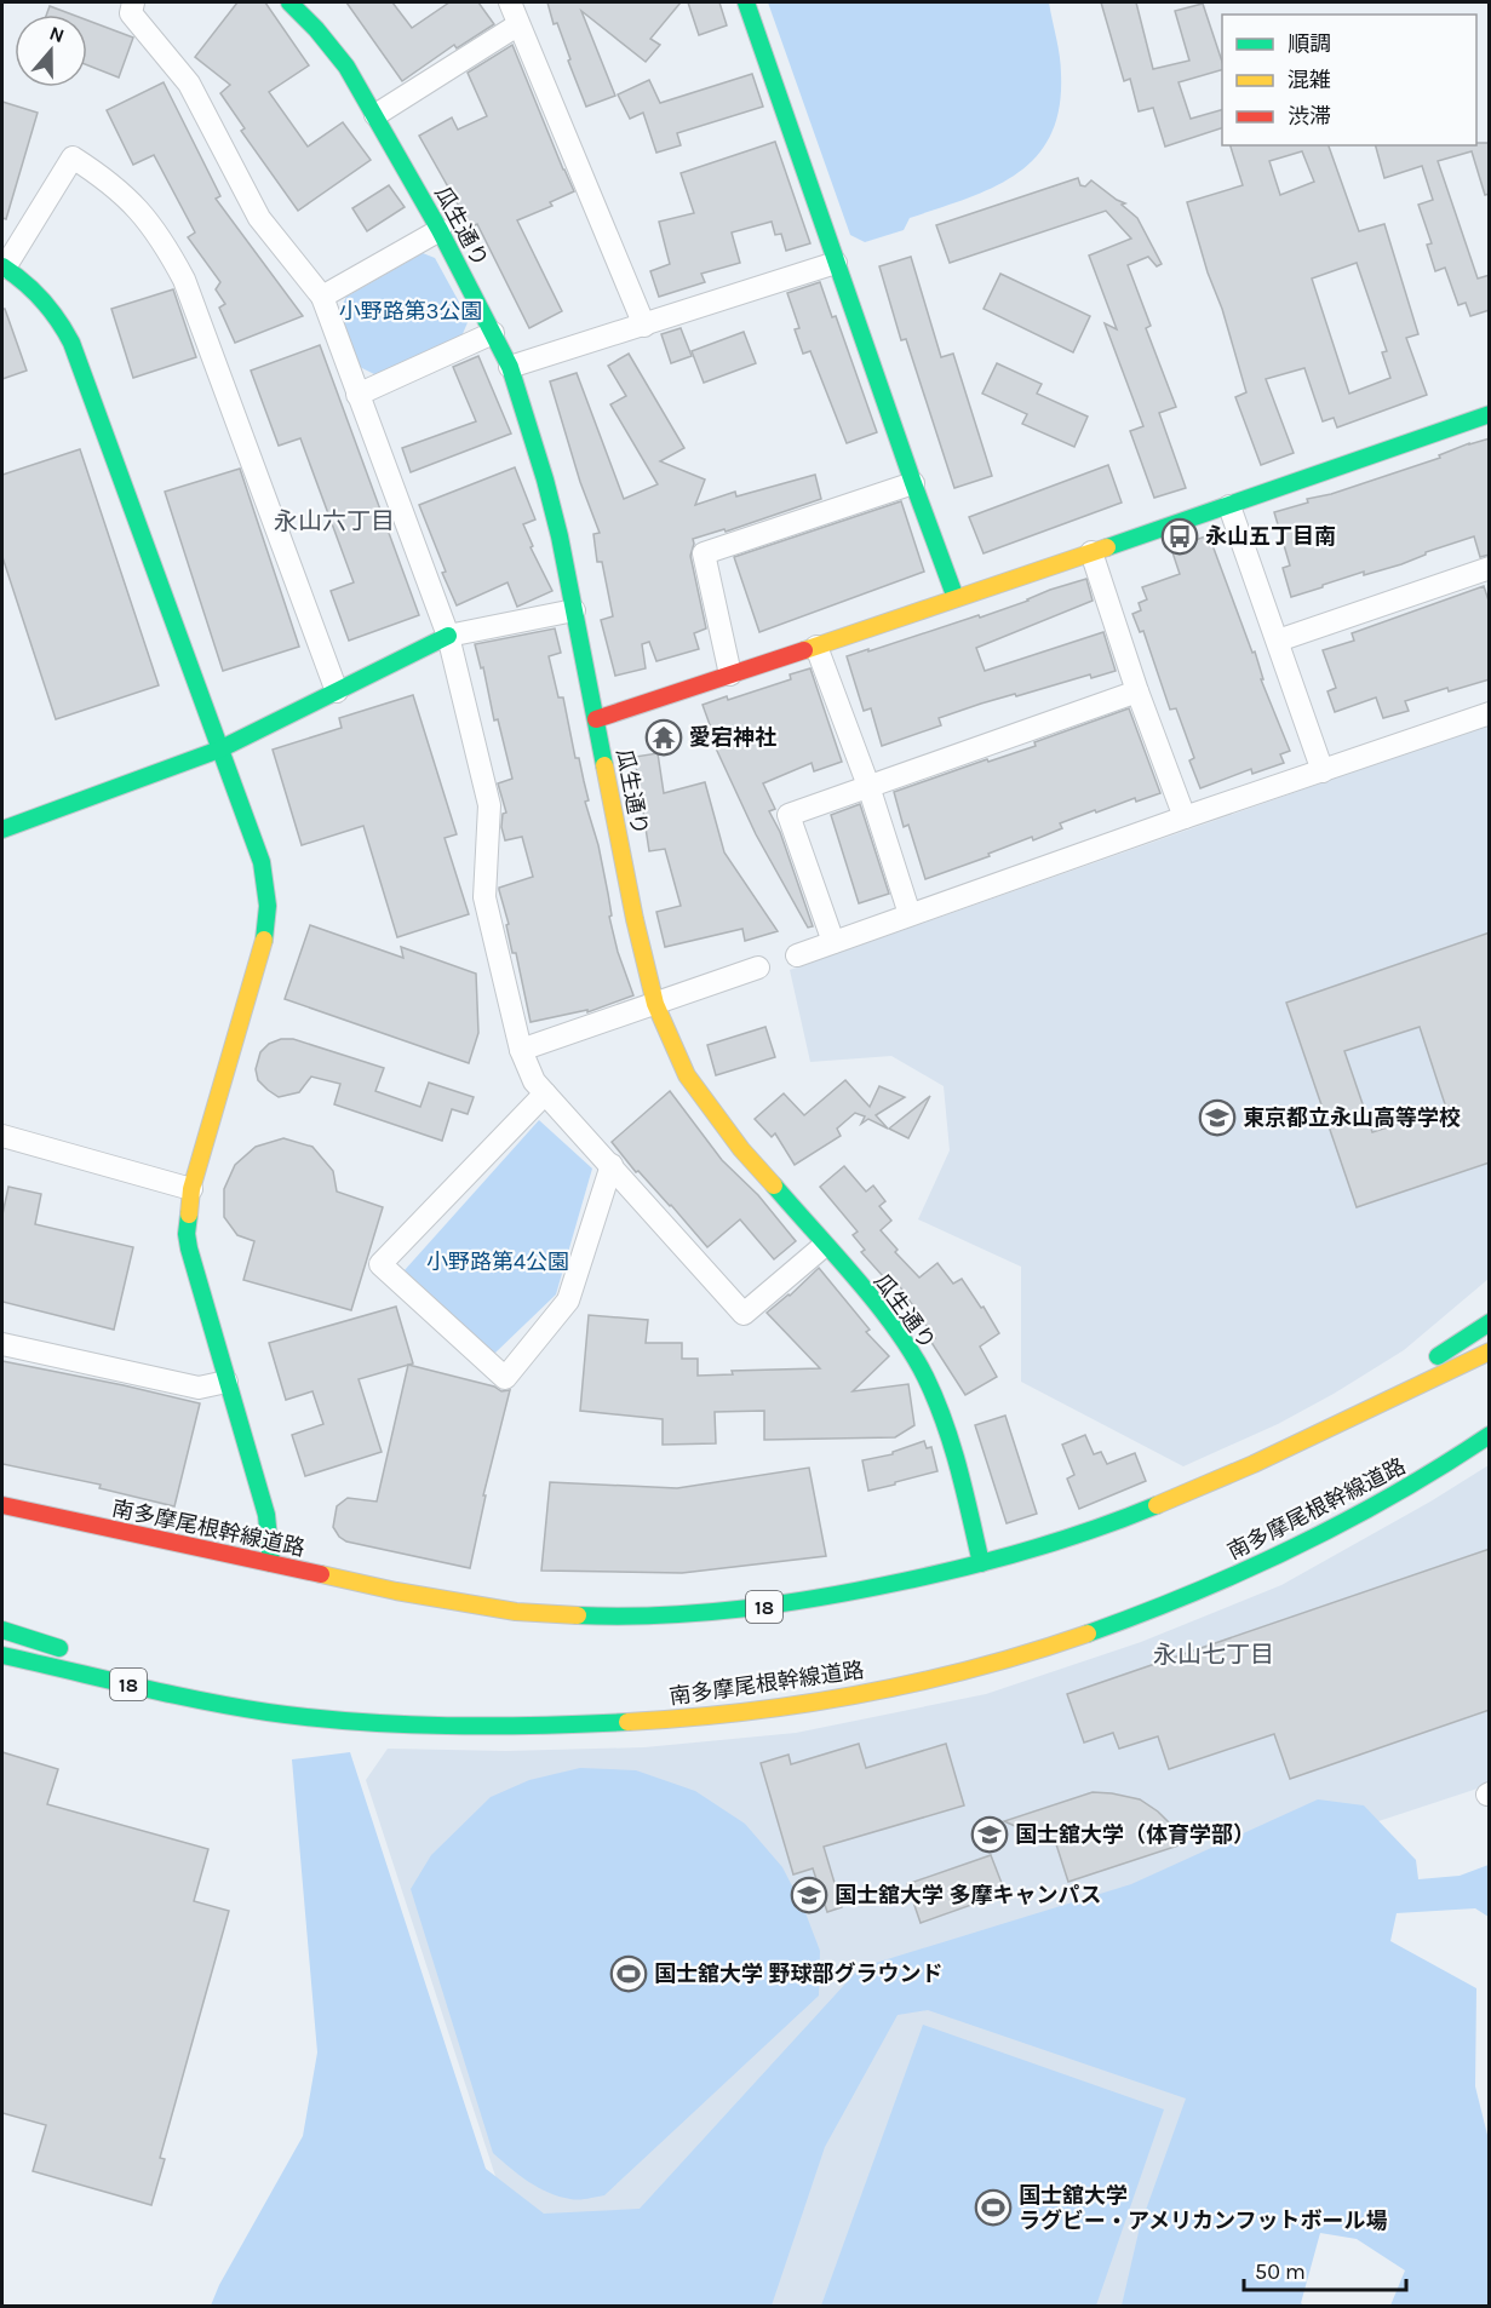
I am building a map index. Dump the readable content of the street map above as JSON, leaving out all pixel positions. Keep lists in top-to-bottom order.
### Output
{
  "streets": {
    "street": ["瓜生通り", "南多摩尾根幹線道路", "18"]
  },
  "crossings": [
    ["瓜生通り", "南多摩尾根幹線道路"]
  ],
  "districts": ["永山六丁目", "永山七丁目"],
  "parks": ["小野路第3公園", "小野路第4公園"],
  "places": {
    "bus stop": ["永山五丁目南"],
    "temple": ["愛宕神社"],
    "school or university": ["東京都立永山高等学校", "国士舘大学（体育学部）", "国士舘大学 多摩キャンパス"],
    "sports": ["国士舘大学 野球部グラウンド", "国士舘大学 ラグビー・アメリカンフットボール場"]
  },
  "legend": ["順調", "混雑", "渋滞"],
  "scale_bar": "50 m",
  "north": "top"
}
